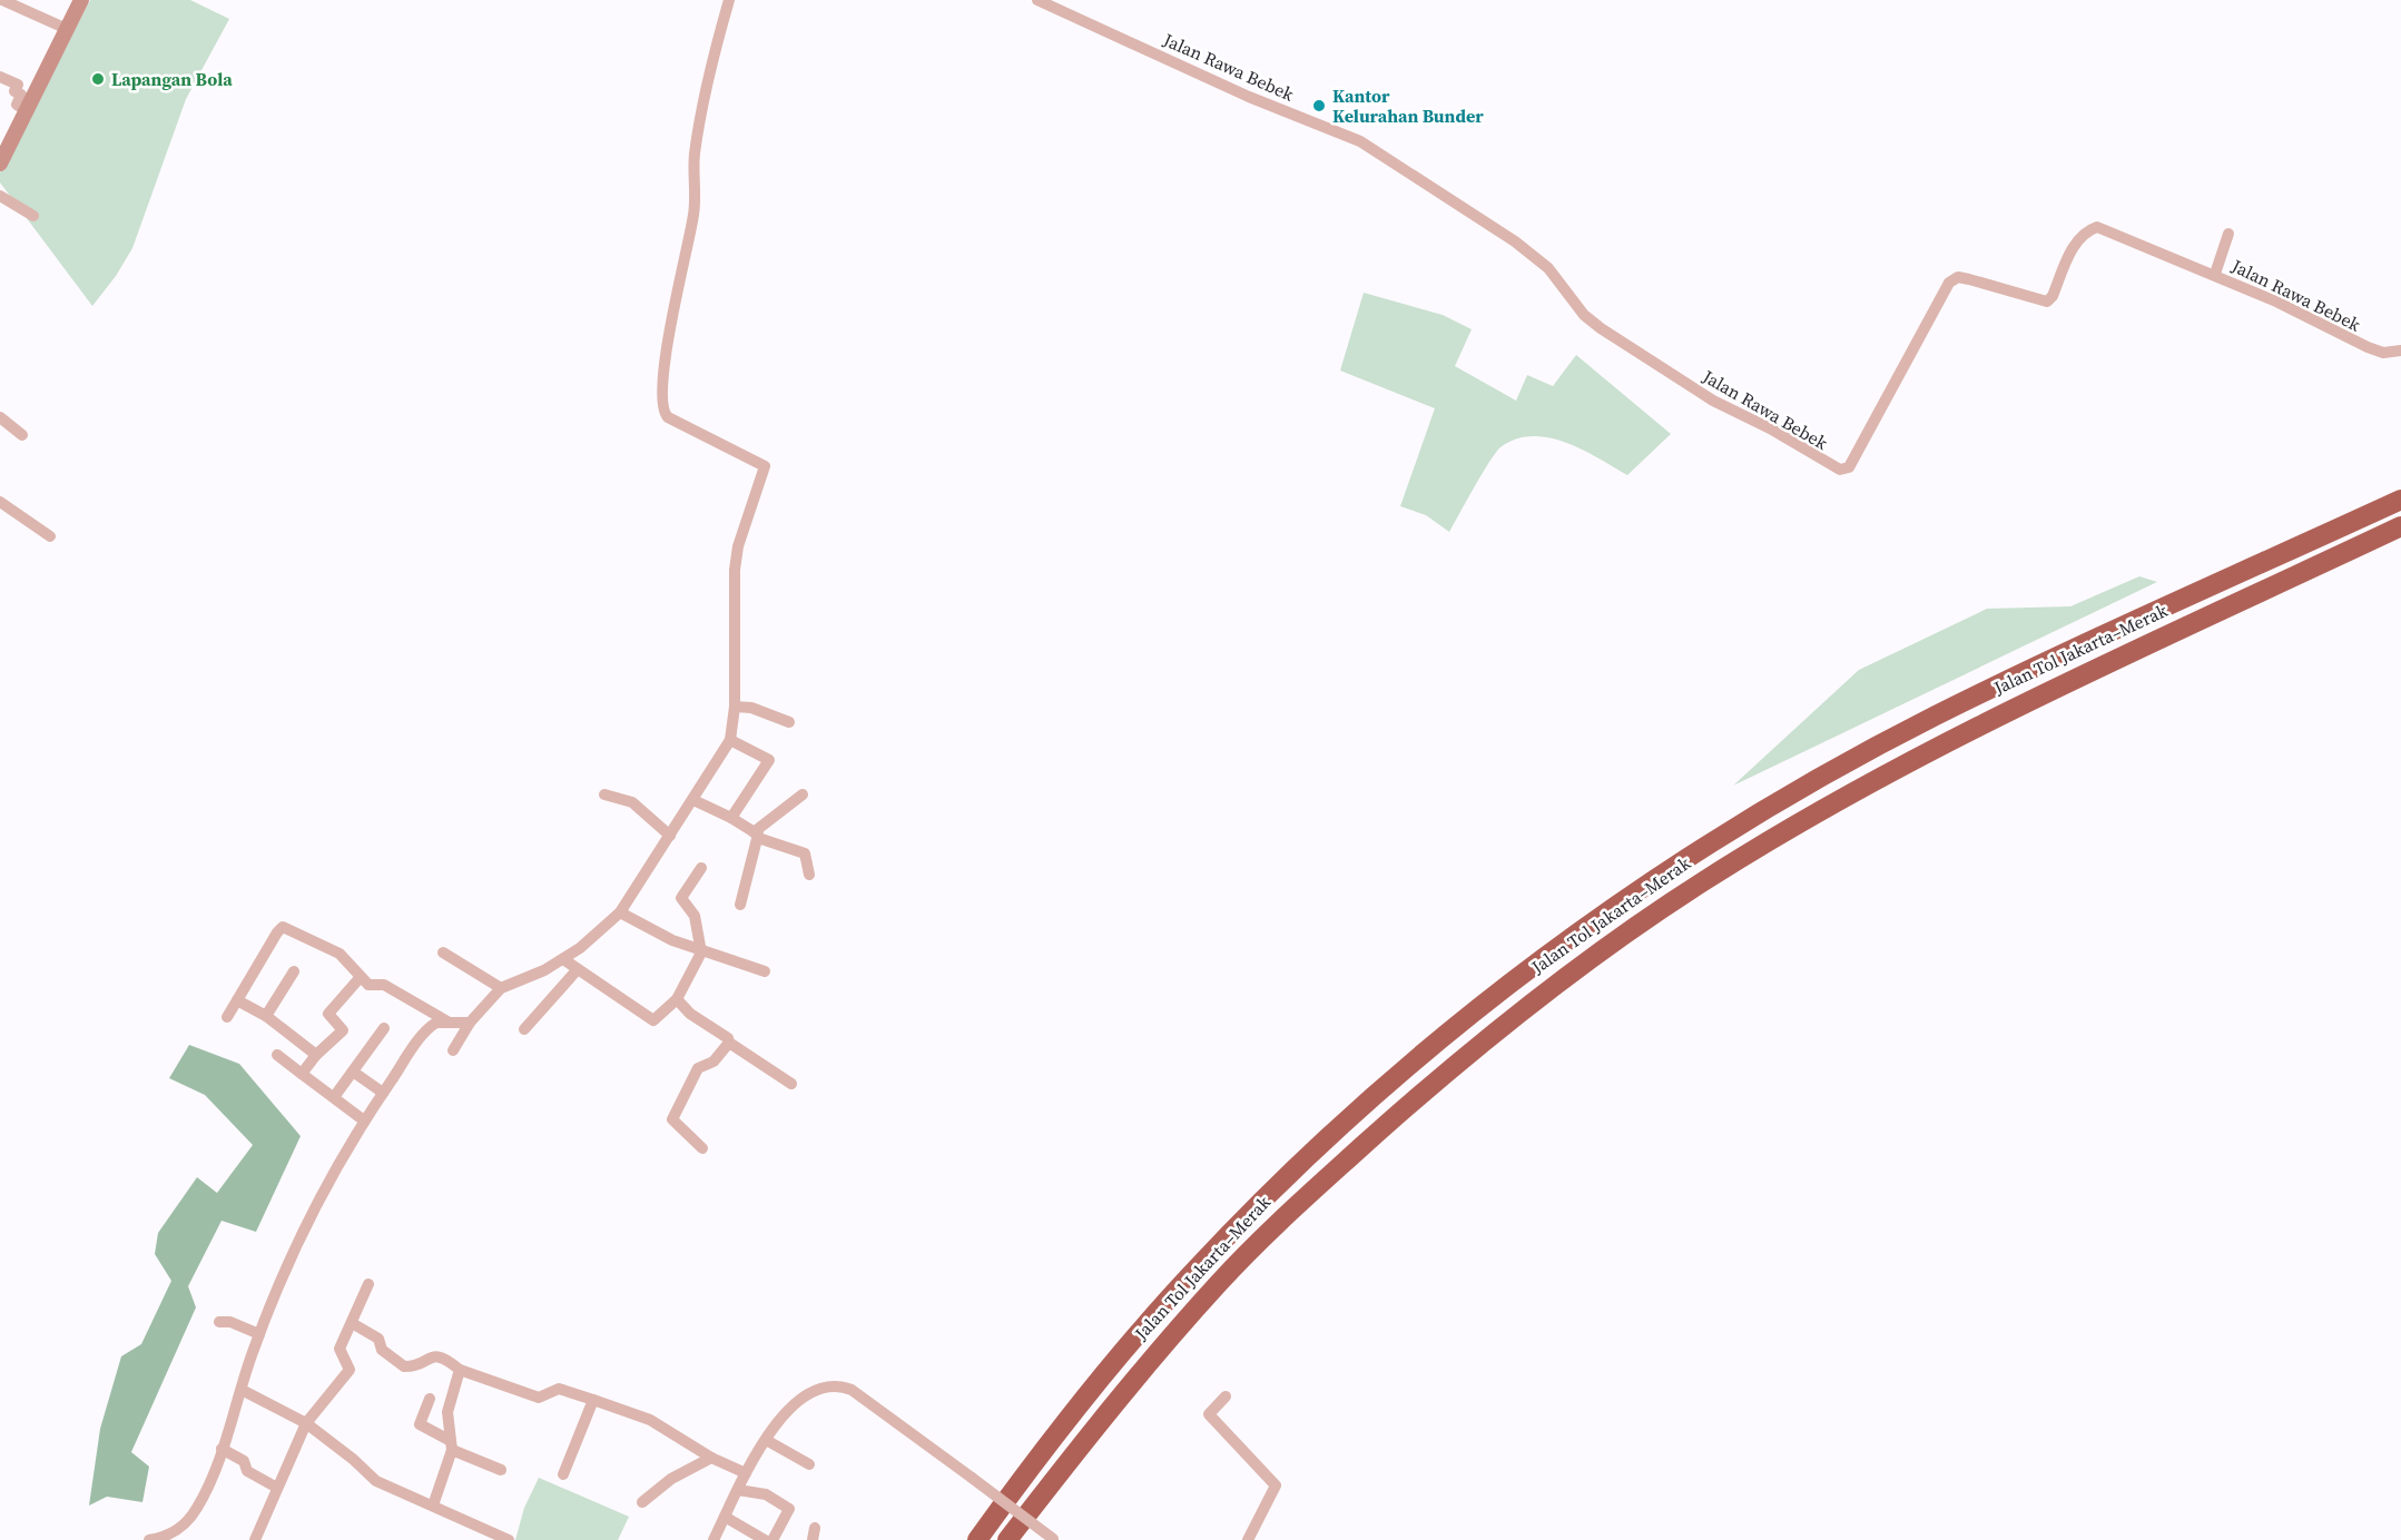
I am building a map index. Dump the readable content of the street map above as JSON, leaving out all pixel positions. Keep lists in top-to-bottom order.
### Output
{
  "streets": {
    "highway": ["Jalan Tol Jakarta–Merak"],
    "street": ["Jalan Rawa Bebek"]
  },
  "places": ["Lapangan Bola", "Kantor Kelurahan Bunder"]
}
